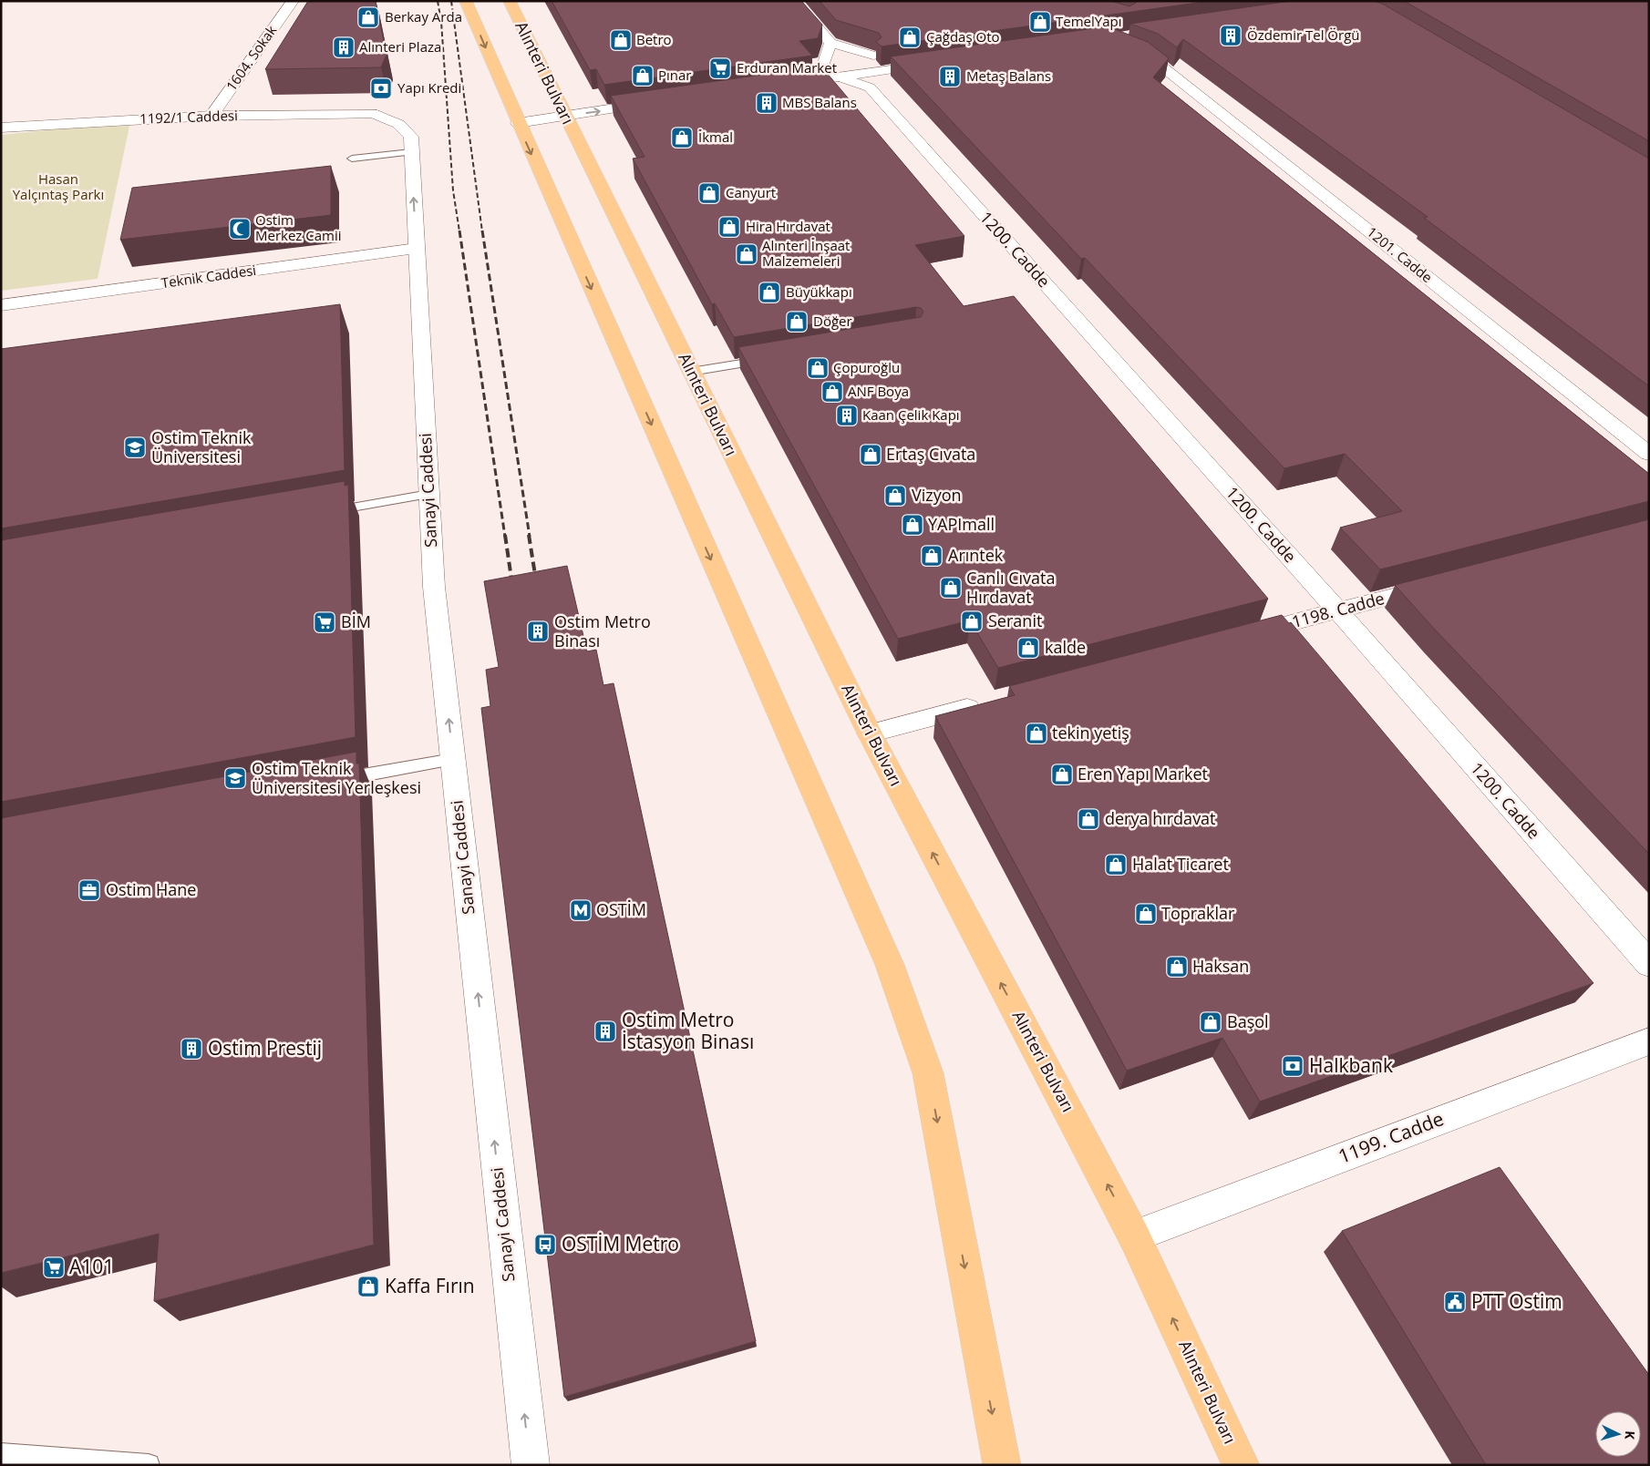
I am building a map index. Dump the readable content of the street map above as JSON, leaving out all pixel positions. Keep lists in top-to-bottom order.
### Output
{
  "streets": {
    "main road": ["Alınteri Bulvarı"],
    "street": [
      "1604. Sokak",
      "1192/1 Caddesi",
      "1200. Cadde",
      "1201. Cadde",
      "Teknik Caddesi",
      "Sanayi Caddesi",
      "1198. Cadde",
      "1199. Cadde"
    ]
  },
  "crossings": [
    ["1604. Sokak", "1192/1 Caddesi"],
    ["Alınteri Bulvarı", "1199. Cadde"],
    ["1192/1 Caddesi", "Sanayi Caddesi"],
    ["1200. Cadde", "1198. Cadde"],
    ["Teknik Caddesi", "Sanayi Caddesi"]
  ],
  "one_way": ["Sanayi Caddesi"],
  "parks": ["Hasan Yalçıntaş Parkı"],
  "places": {
    "shop": [
      "Berkay Arda",
      "TemelYapı",
      "Çağdaş Oto",
      "Betro",
      "Pınar",
      "İkmal",
      "Canyurt",
      "Hira Hırdavat",
      "Alınteri İnşaat Malzemeleri",
      "Büyükkapı",
      "Döğer",
      "Çopuroğlu",
      "ANF Boya",
      "Ertaş Cıvata",
      "Vizyon",
      "YAPImall",
      "Arıntek",
      "Canlı Cıvata Hırdavat",
      "Seranit",
      "kalde",
      "tekin yetiş",
      "Eren Yapı Market",
      "derya hırdavat",
      "Halat Ticaret",
      "Topraklar",
      "Haksan",
      "Başol",
      "Kaffa Fırın"
    ],
    "building": [
      "Özdemir Tel Örgü",
      "Alınteri Plaza",
      "Metaş Balans",
      "MBS Balans",
      "Kaan Çelik Kapı",
      "Ostim Metro Binası",
      "Ostim Metro İstasyon Binası",
      "Ostim Prestij"
    ],
    "supermarket": ["Erduran Market", "BİM", "A101"],
    "bank": ["Yapı Kredi", "Halkbank"],
    "mosque": ["Ostim Merkez Camii"],
    "school or university": ["Ostim Teknik Üniversitesi", "Ostim Teknik Üniversitesi Yerleşkesi"],
    "office": ["Ostim Hane"],
    "metro station": ["OSTİM"],
    "bus stop": ["OSTİM Metro"],
    "public building": ["PTT Ostim"]
  },
  "north": "right"
}
